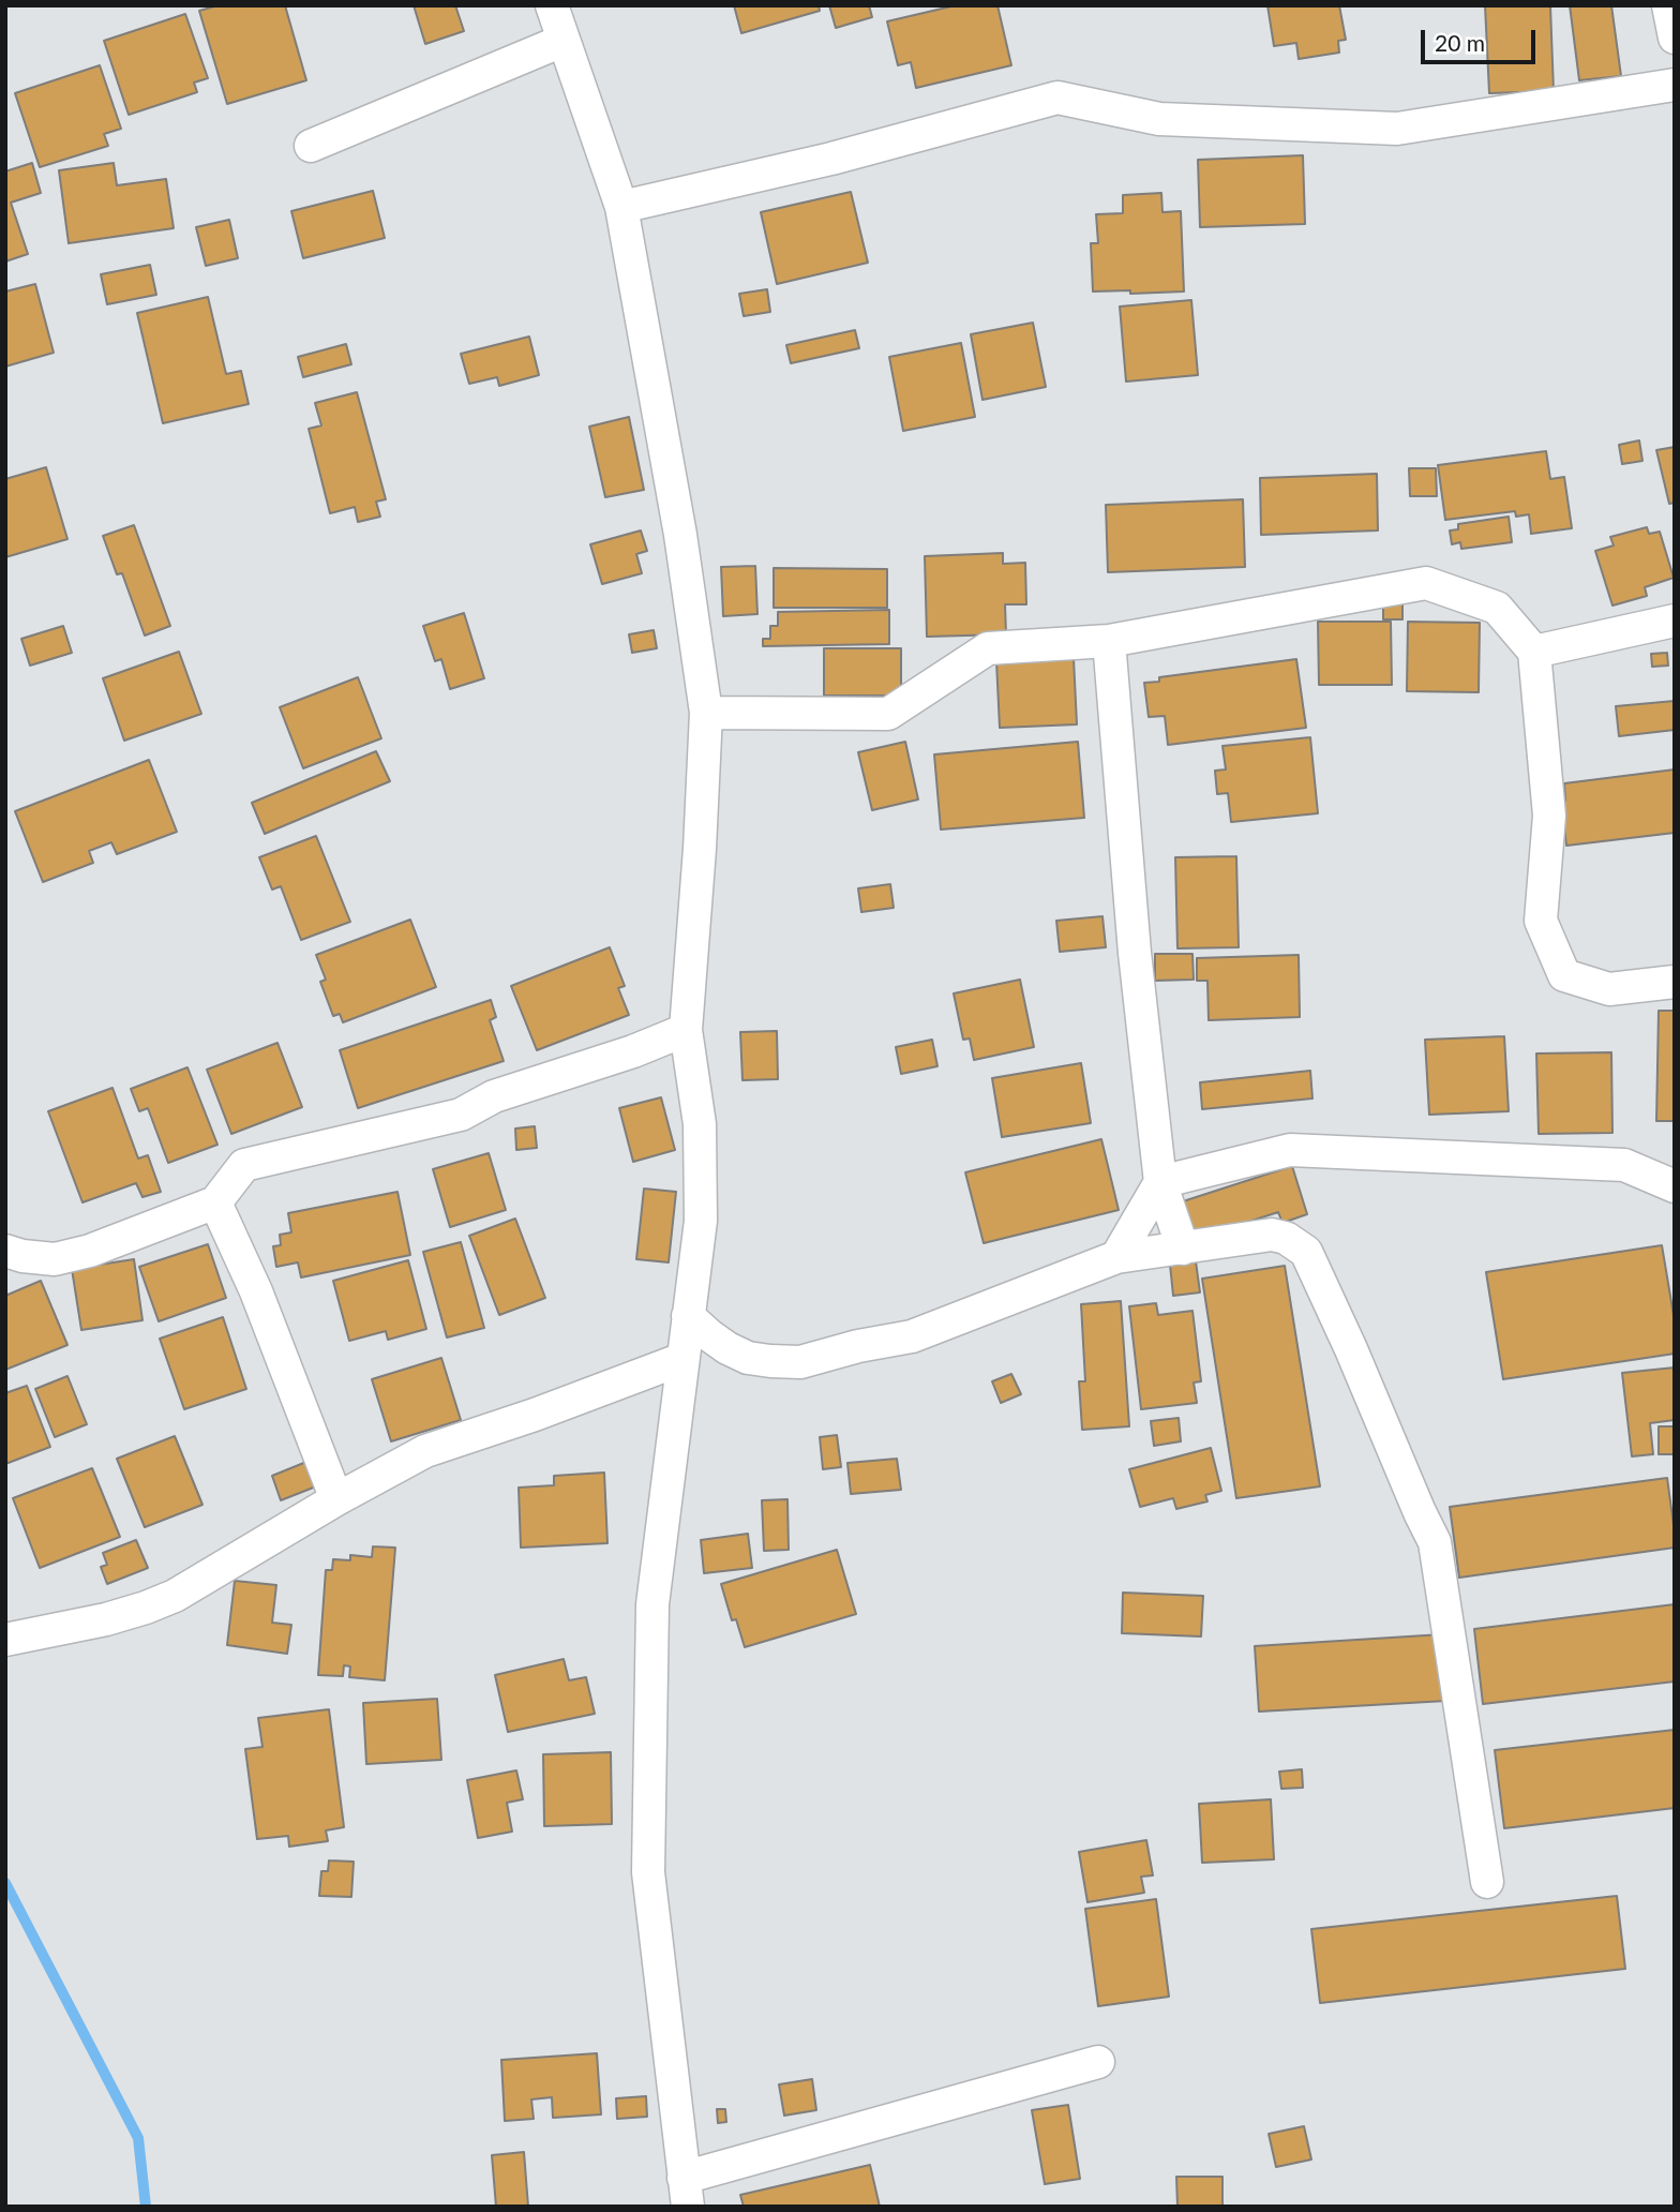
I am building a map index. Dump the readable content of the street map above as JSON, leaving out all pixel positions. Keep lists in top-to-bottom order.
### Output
{
  "scale_bar": "20 m"
}
